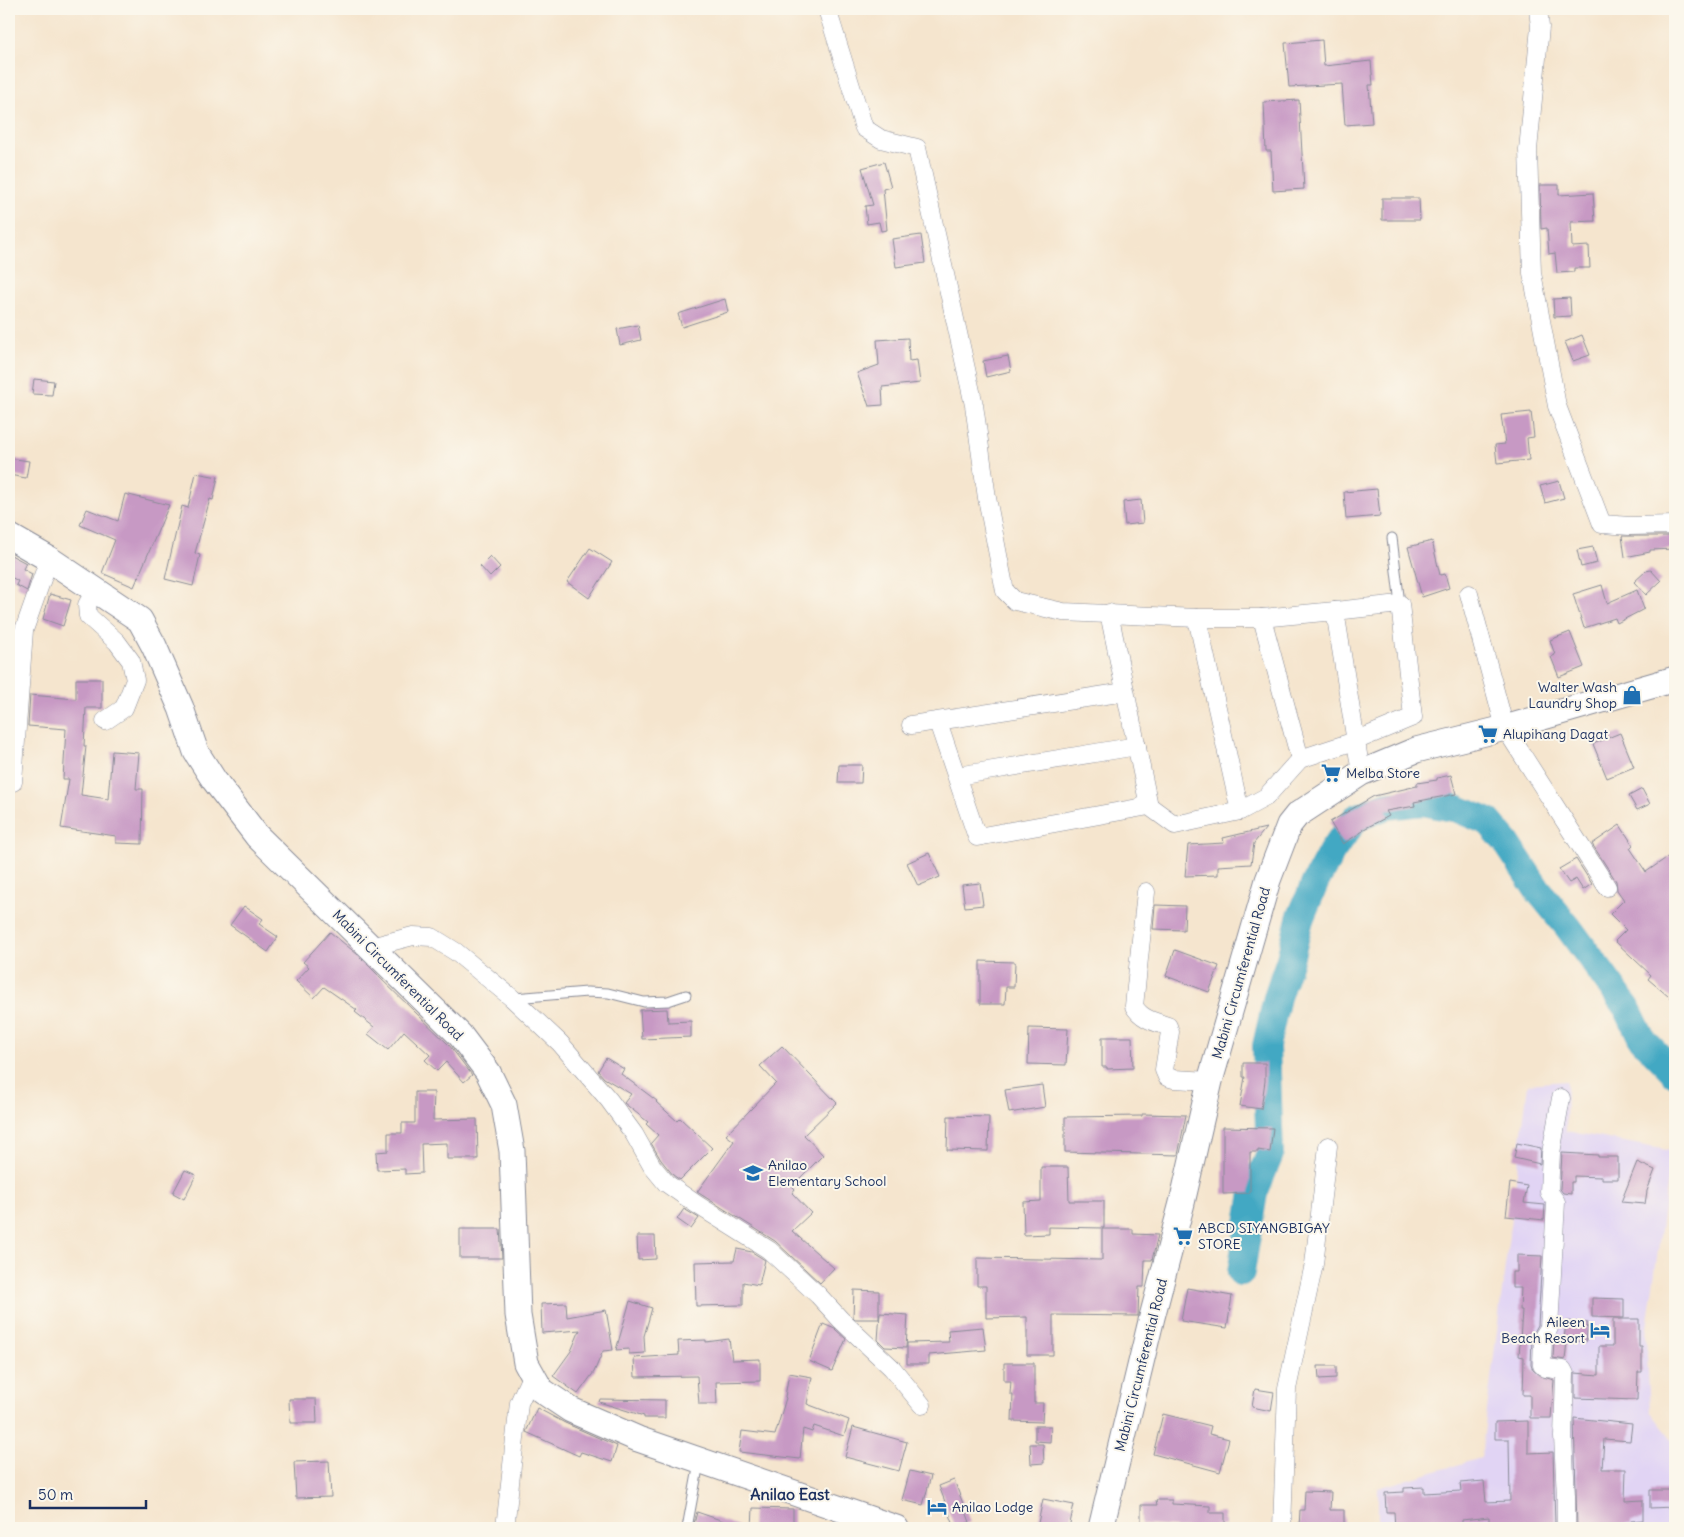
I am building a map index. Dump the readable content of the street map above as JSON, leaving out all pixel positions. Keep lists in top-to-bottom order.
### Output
{
  "streets": {
    "main road": ["Mabini Circumferential Road"]
  },
  "districts": ["Anilao East"],
  "places": {
    "shop": ["Walter Wash Laundry Shop"],
    "supermarket": ["Alupihang Dagat", "Melba Store", "ABCD SIYANGBIGAY STORE"],
    "school or university": ["Anilao Elementary School"],
    "hotel": ["Aileen Beach Resort", "Anilao Lodge"]
  },
  "scale_bar": "50 m"
}
